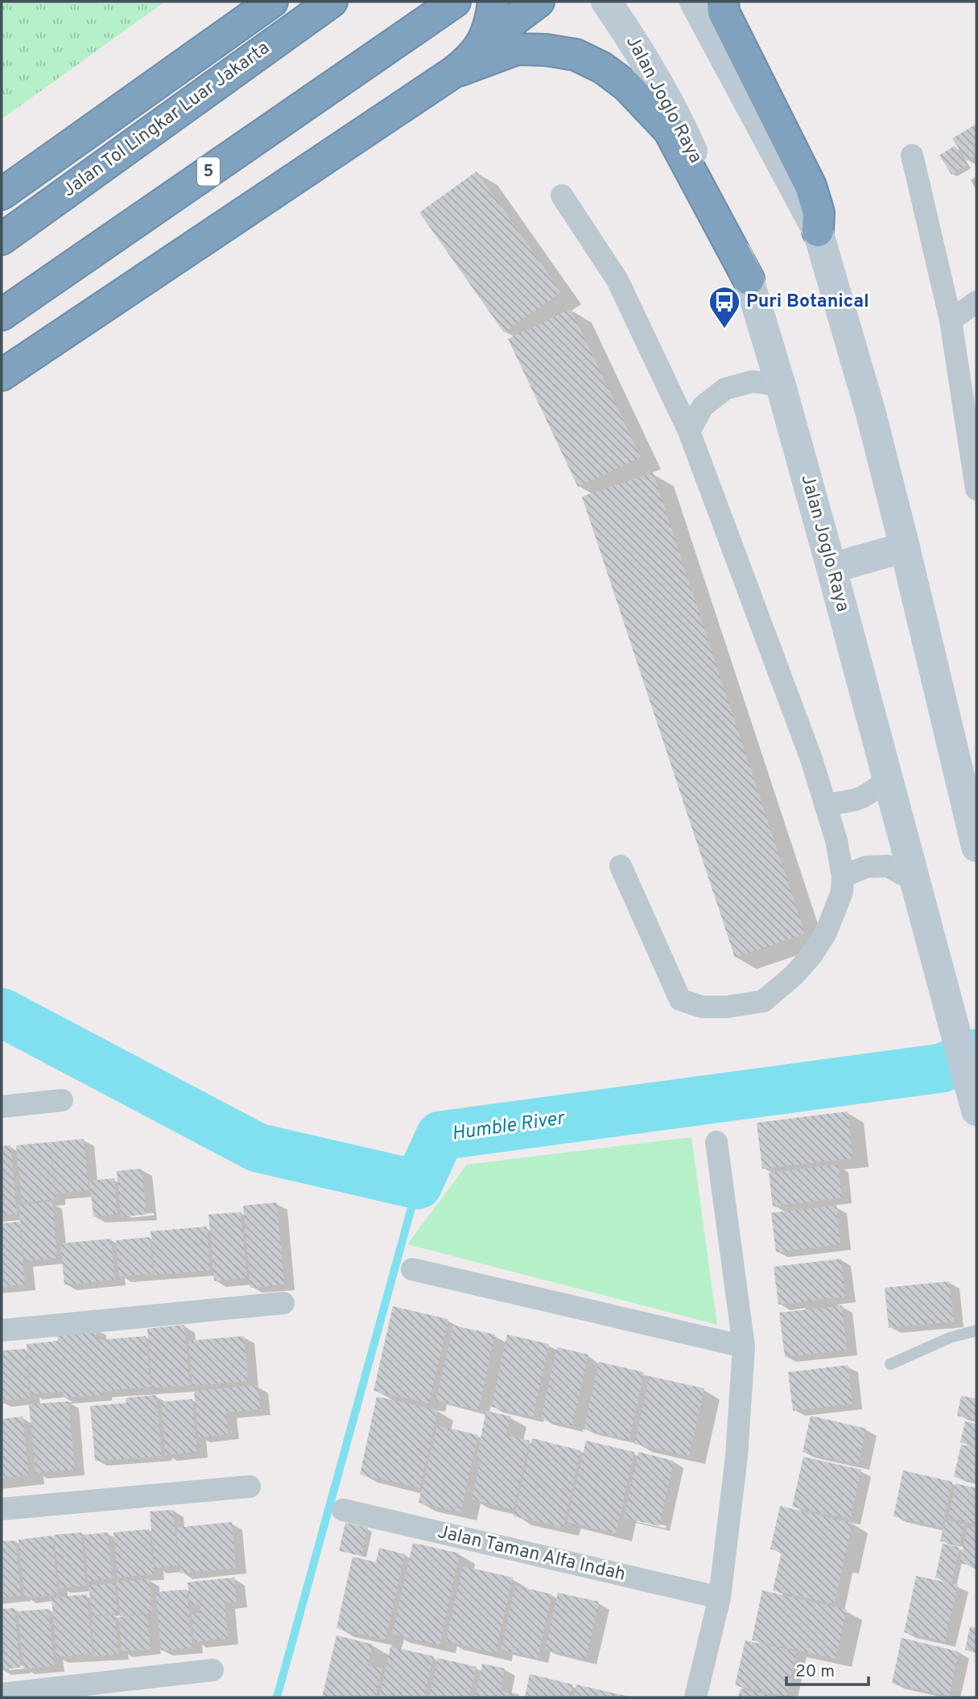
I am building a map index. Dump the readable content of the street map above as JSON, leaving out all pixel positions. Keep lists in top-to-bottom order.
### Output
{
  "streets": {
    "highway": ["Jalan Tol Lingkar Luar Jakarta", "5"],
    "main road": ["Jalan Joglo Raya"],
    "street": ["Jalan Taman Alfa Indah"]
  },
  "water": ["Humble River"],
  "places": {
    "bus stop": ["Puri Botanical"]
  },
  "scale_bar": "20 m"
}
